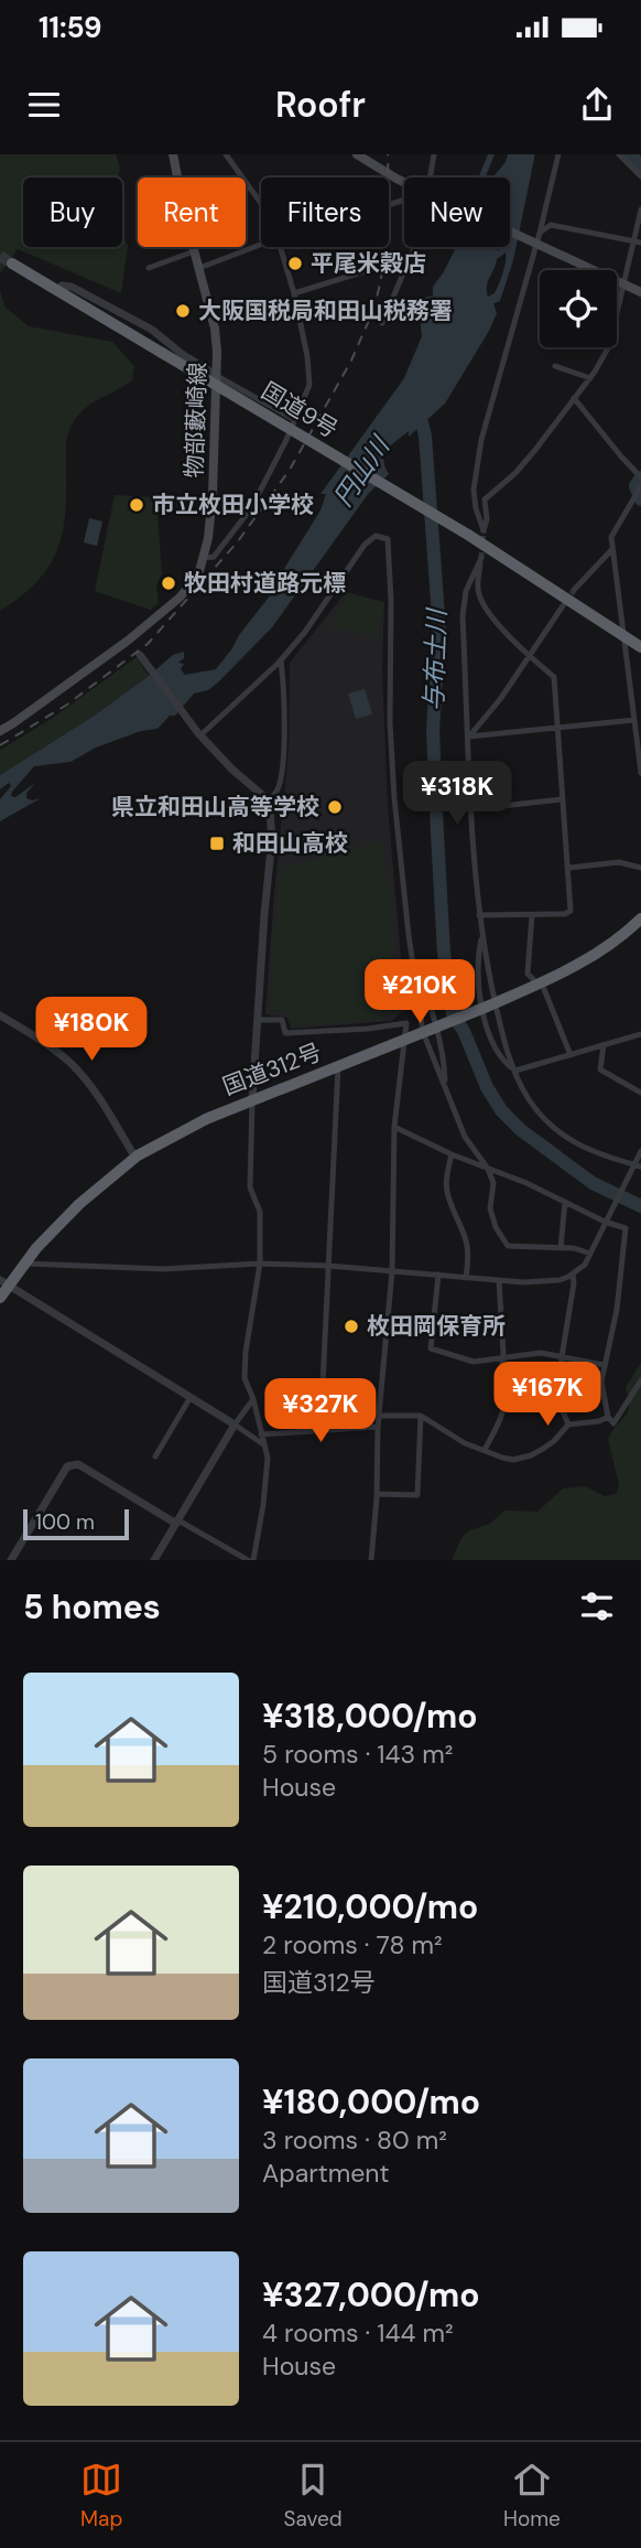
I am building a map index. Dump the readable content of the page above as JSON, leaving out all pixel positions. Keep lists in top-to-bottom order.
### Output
{
  "streets": {
    "highway": ["国道9号", "国道312号"],
    "main road": ["物部藪崎線"]
  },
  "water": ["円山川", "与布土川"],
  "places": {
    "other": [
      "平尾米穀店",
      "大阪国税局和田山税務署",
      "市立枚田小学校",
      "牧田村道路元標",
      "県立和田山高等学校",
      "枚田岡保育所"
    ],
    "transit": ["和田山高校"]
  },
  "scale_bar": "100 m",
  "page": {
    "status": "11:59",
    "header": "Roofr",
    "chip": [
      "Buy",
      "Rent",
      "Filters",
      "New"
    ],
    "price": [
      "¥318K",
      "¥210K",
      "¥180K",
      "¥167K",
      "¥327K"
    ],
    "scale": "100 m",
    "heading": "5 homes",
    "list": [
      {
        "name": "¥318,000/mo",
        "note": "5 rooms · 143 m² · House"
      },
      {
        "name": "¥210,000/mo",
        "note": "2 rooms · 78 m² · 国道312号"
      },
      {
        "name": "¥180,000/mo",
        "note": "3 rooms · 80 m² · Apartment"
      },
      {
        "name": "¥327,000/mo",
        "note": "4 rooms · 144 m² · House"
      }
    ],
    "tabs": ["Map", "Saved", "Home"]
  }
}
